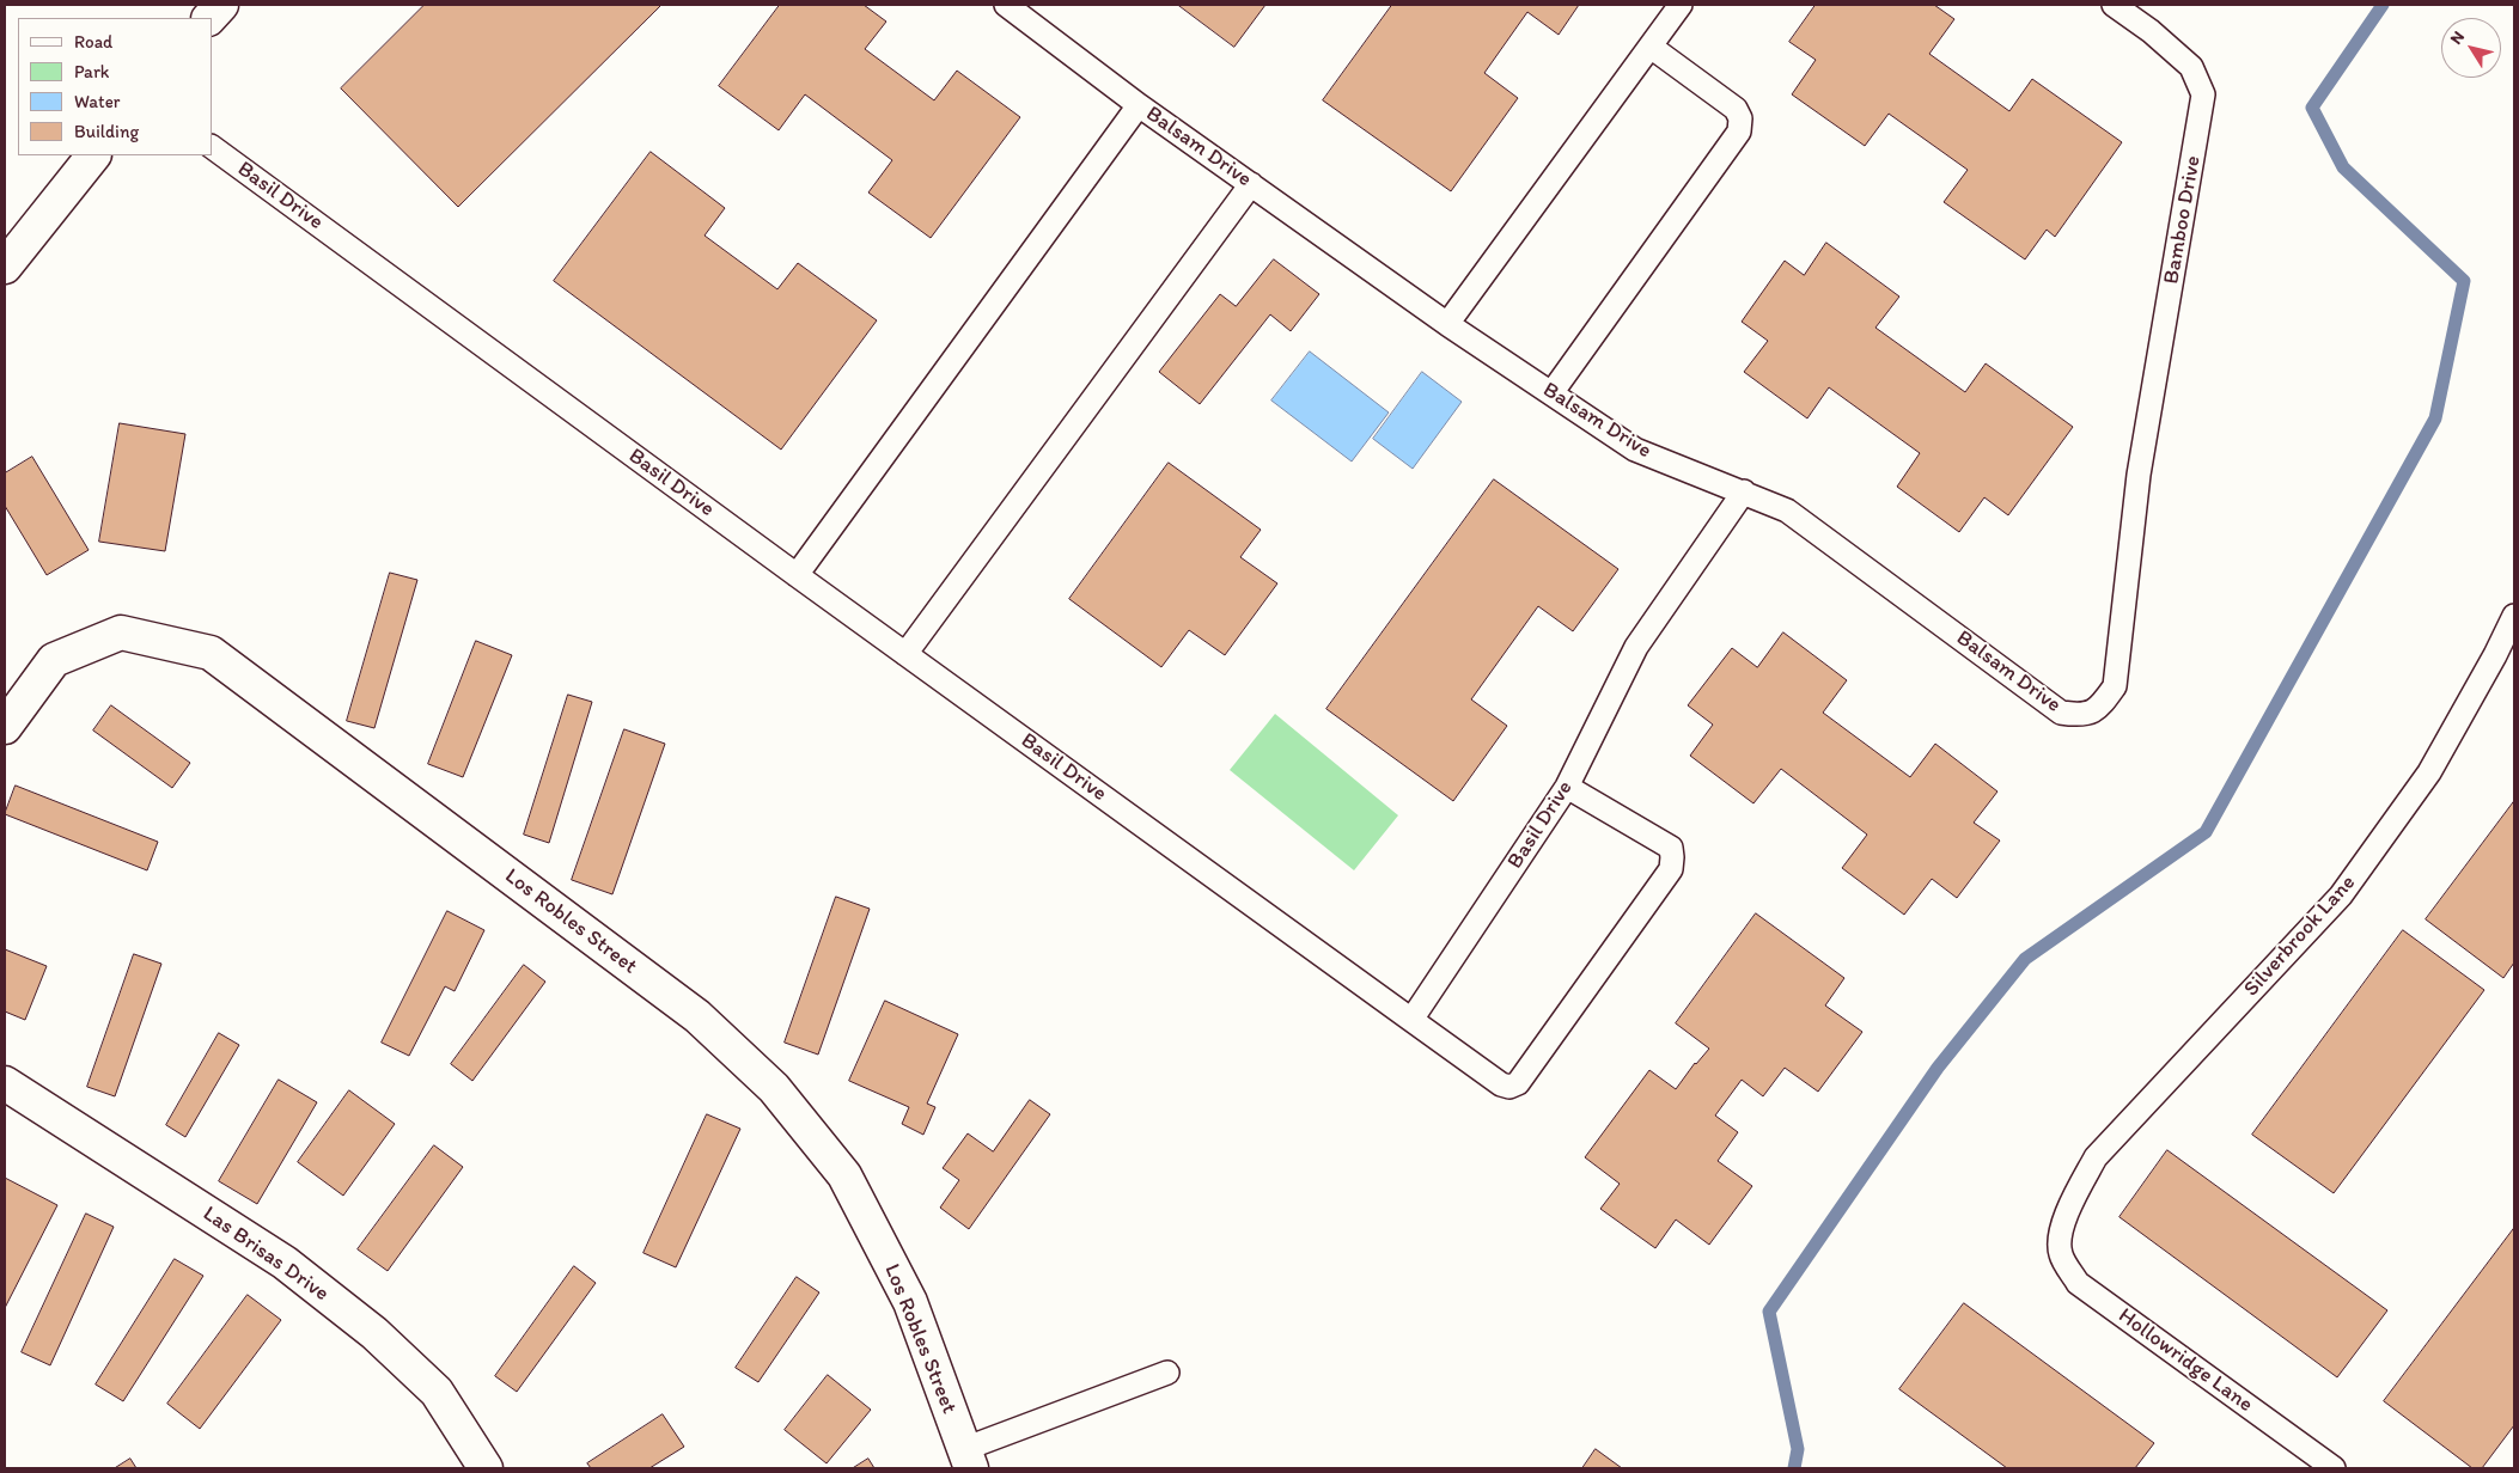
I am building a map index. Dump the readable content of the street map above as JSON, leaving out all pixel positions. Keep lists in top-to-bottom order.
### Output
{
  "streets": {
    "street": ["Los Robles Street", "Las Brisas Drive"],
    "lane": [
      "Balsam Drive",
      "Basil Drive",
      "Bamboo Drive",
      "Silverbrook Lane",
      "Hollowridge Lane"
    ]
  },
  "crossings": [
    ["Balsam Drive", "Basil Drive"],
    ["Balsam Drive", "Bamboo Drive"],
    ["Silverbrook Lane", "Hollowridge Lane"]
  ],
  "legend": [
    "Road",
    "Park",
    "Water",
    "Building"
  ],
  "north": "top left"
}
